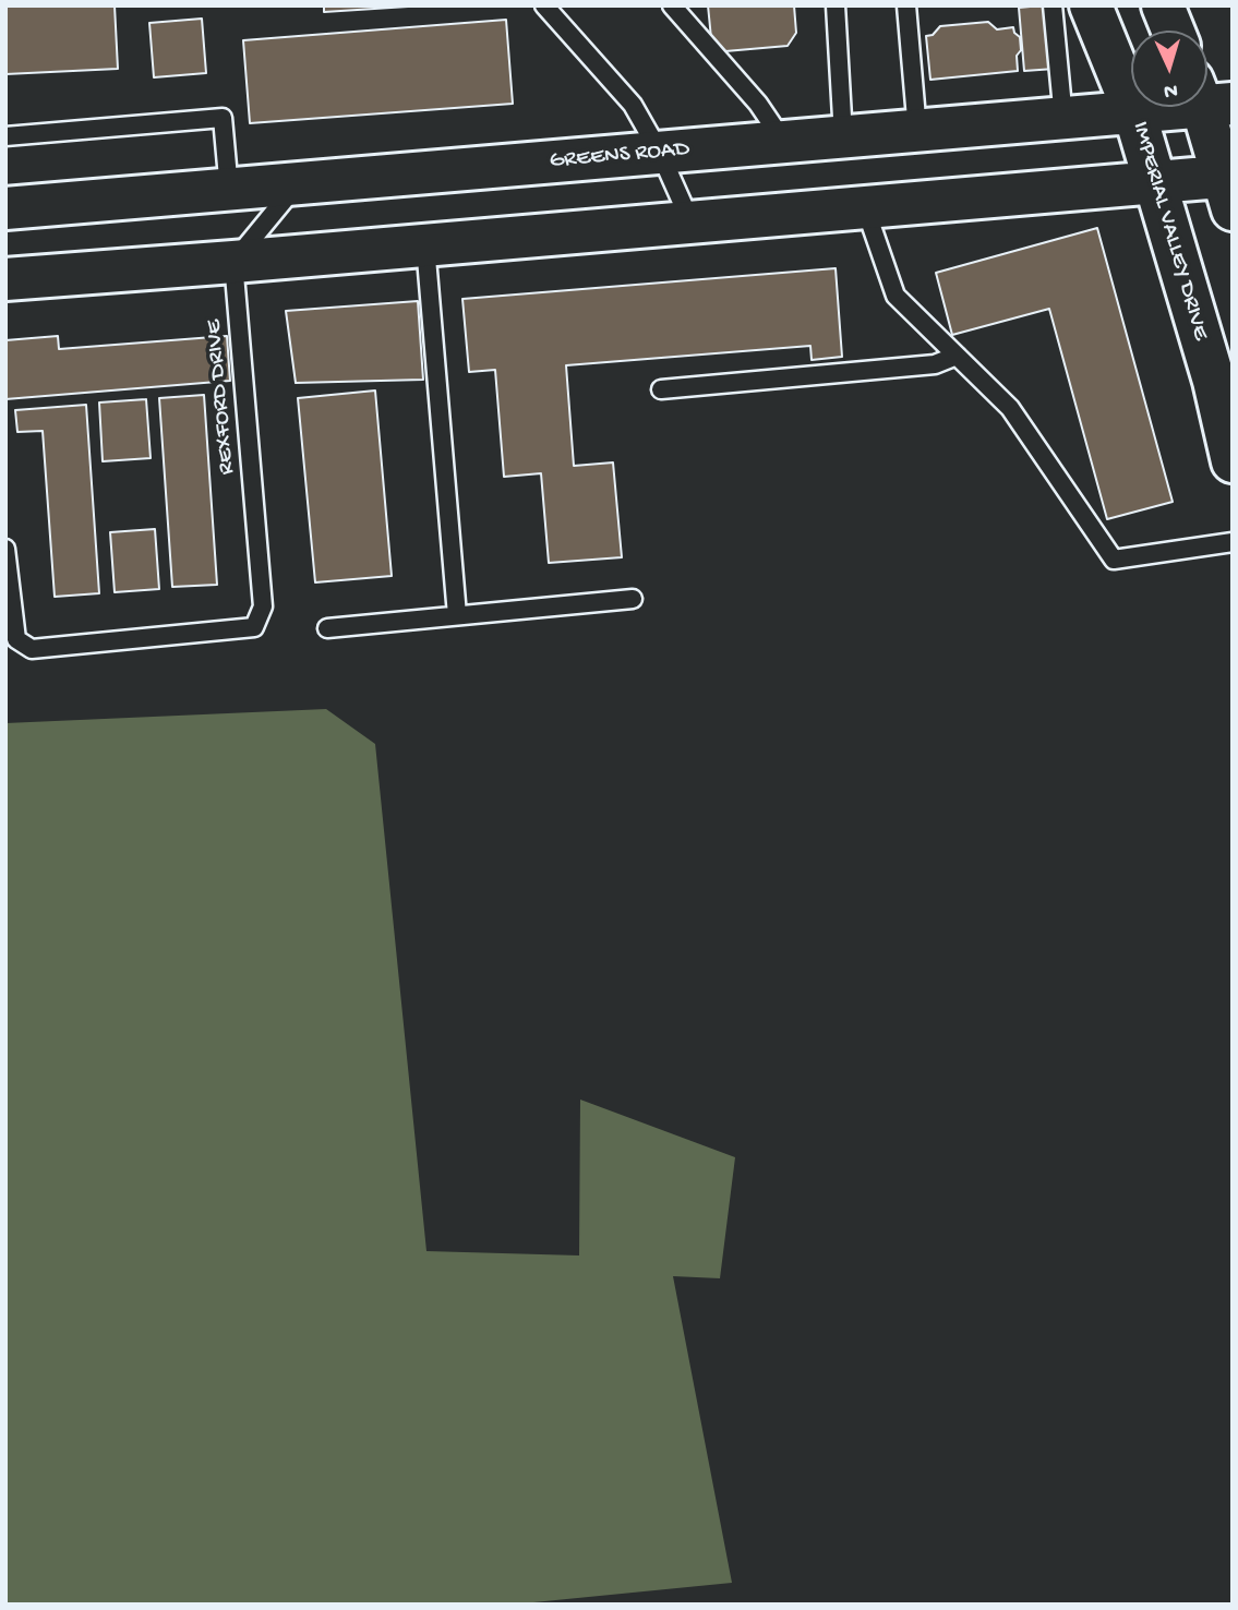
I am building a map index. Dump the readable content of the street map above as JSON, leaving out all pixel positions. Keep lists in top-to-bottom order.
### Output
{
  "streets": {
    "main road": ["GREENS ROAD", "IMPERIAL VALLEY DRIVE"],
    "lane": ["REXFORD DRIVE"]
  },
  "crossings": [
    ["GREENS ROAD", "IMPERIAL VALLEY DRIVE"]
  ],
  "north": "bottom"
}
